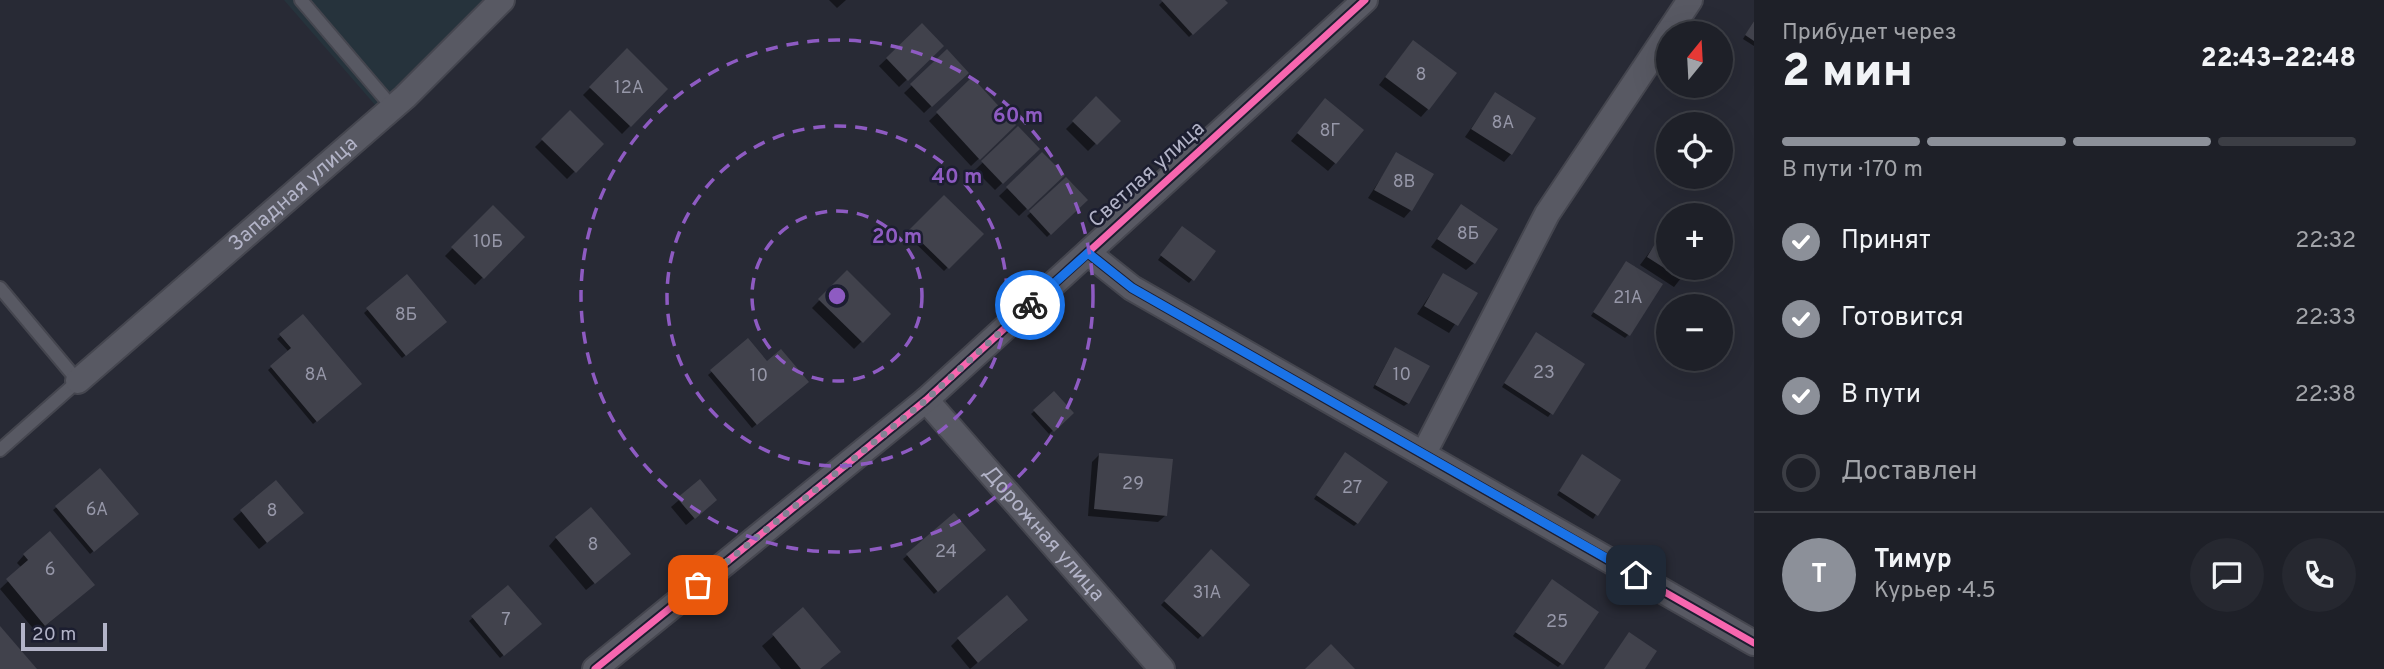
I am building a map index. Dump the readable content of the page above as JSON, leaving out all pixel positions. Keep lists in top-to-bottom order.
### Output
{
  "streets": {
    "street": ["Светлая улица", "Западная улица", "Дорожная улица"]
  },
  "crossings": [
    ["Светлая улица", "Дорожная улица"]
  ],
  "house_numbers": [
    "8",
    "12А",
    "8А",
    "8Г",
    "8В",
    "8Б",
    "10Б",
    "21А",
    "8Б",
    "23",
    "8А",
    "10",
    "10",
    "29",
    "27",
    "6А",
    "8",
    "8",
    "24",
    "6",
    "31А",
    "7",
    "25"
  ],
  "scale_bar": "20 m",
  "north": "top",
  "page": {
    "heading": ["2 мин", "Прибудет через", "22:43–22:48"],
    "panel": ["Тимур", "Курьер · 4.5"],
    "map_buttons": ["+", "−"],
    "bar": "В пути · 170 m",
    "list": [
      ["Принят", "22:32"],
      ["Готовится", "22:33"],
      ["В пути", "22:38"],
      "Доставлен"
    ],
    "round": "Т",
    "scale": "20 m"
  },
  "rings": ["60 m", "40 m", "20 m"]
}
